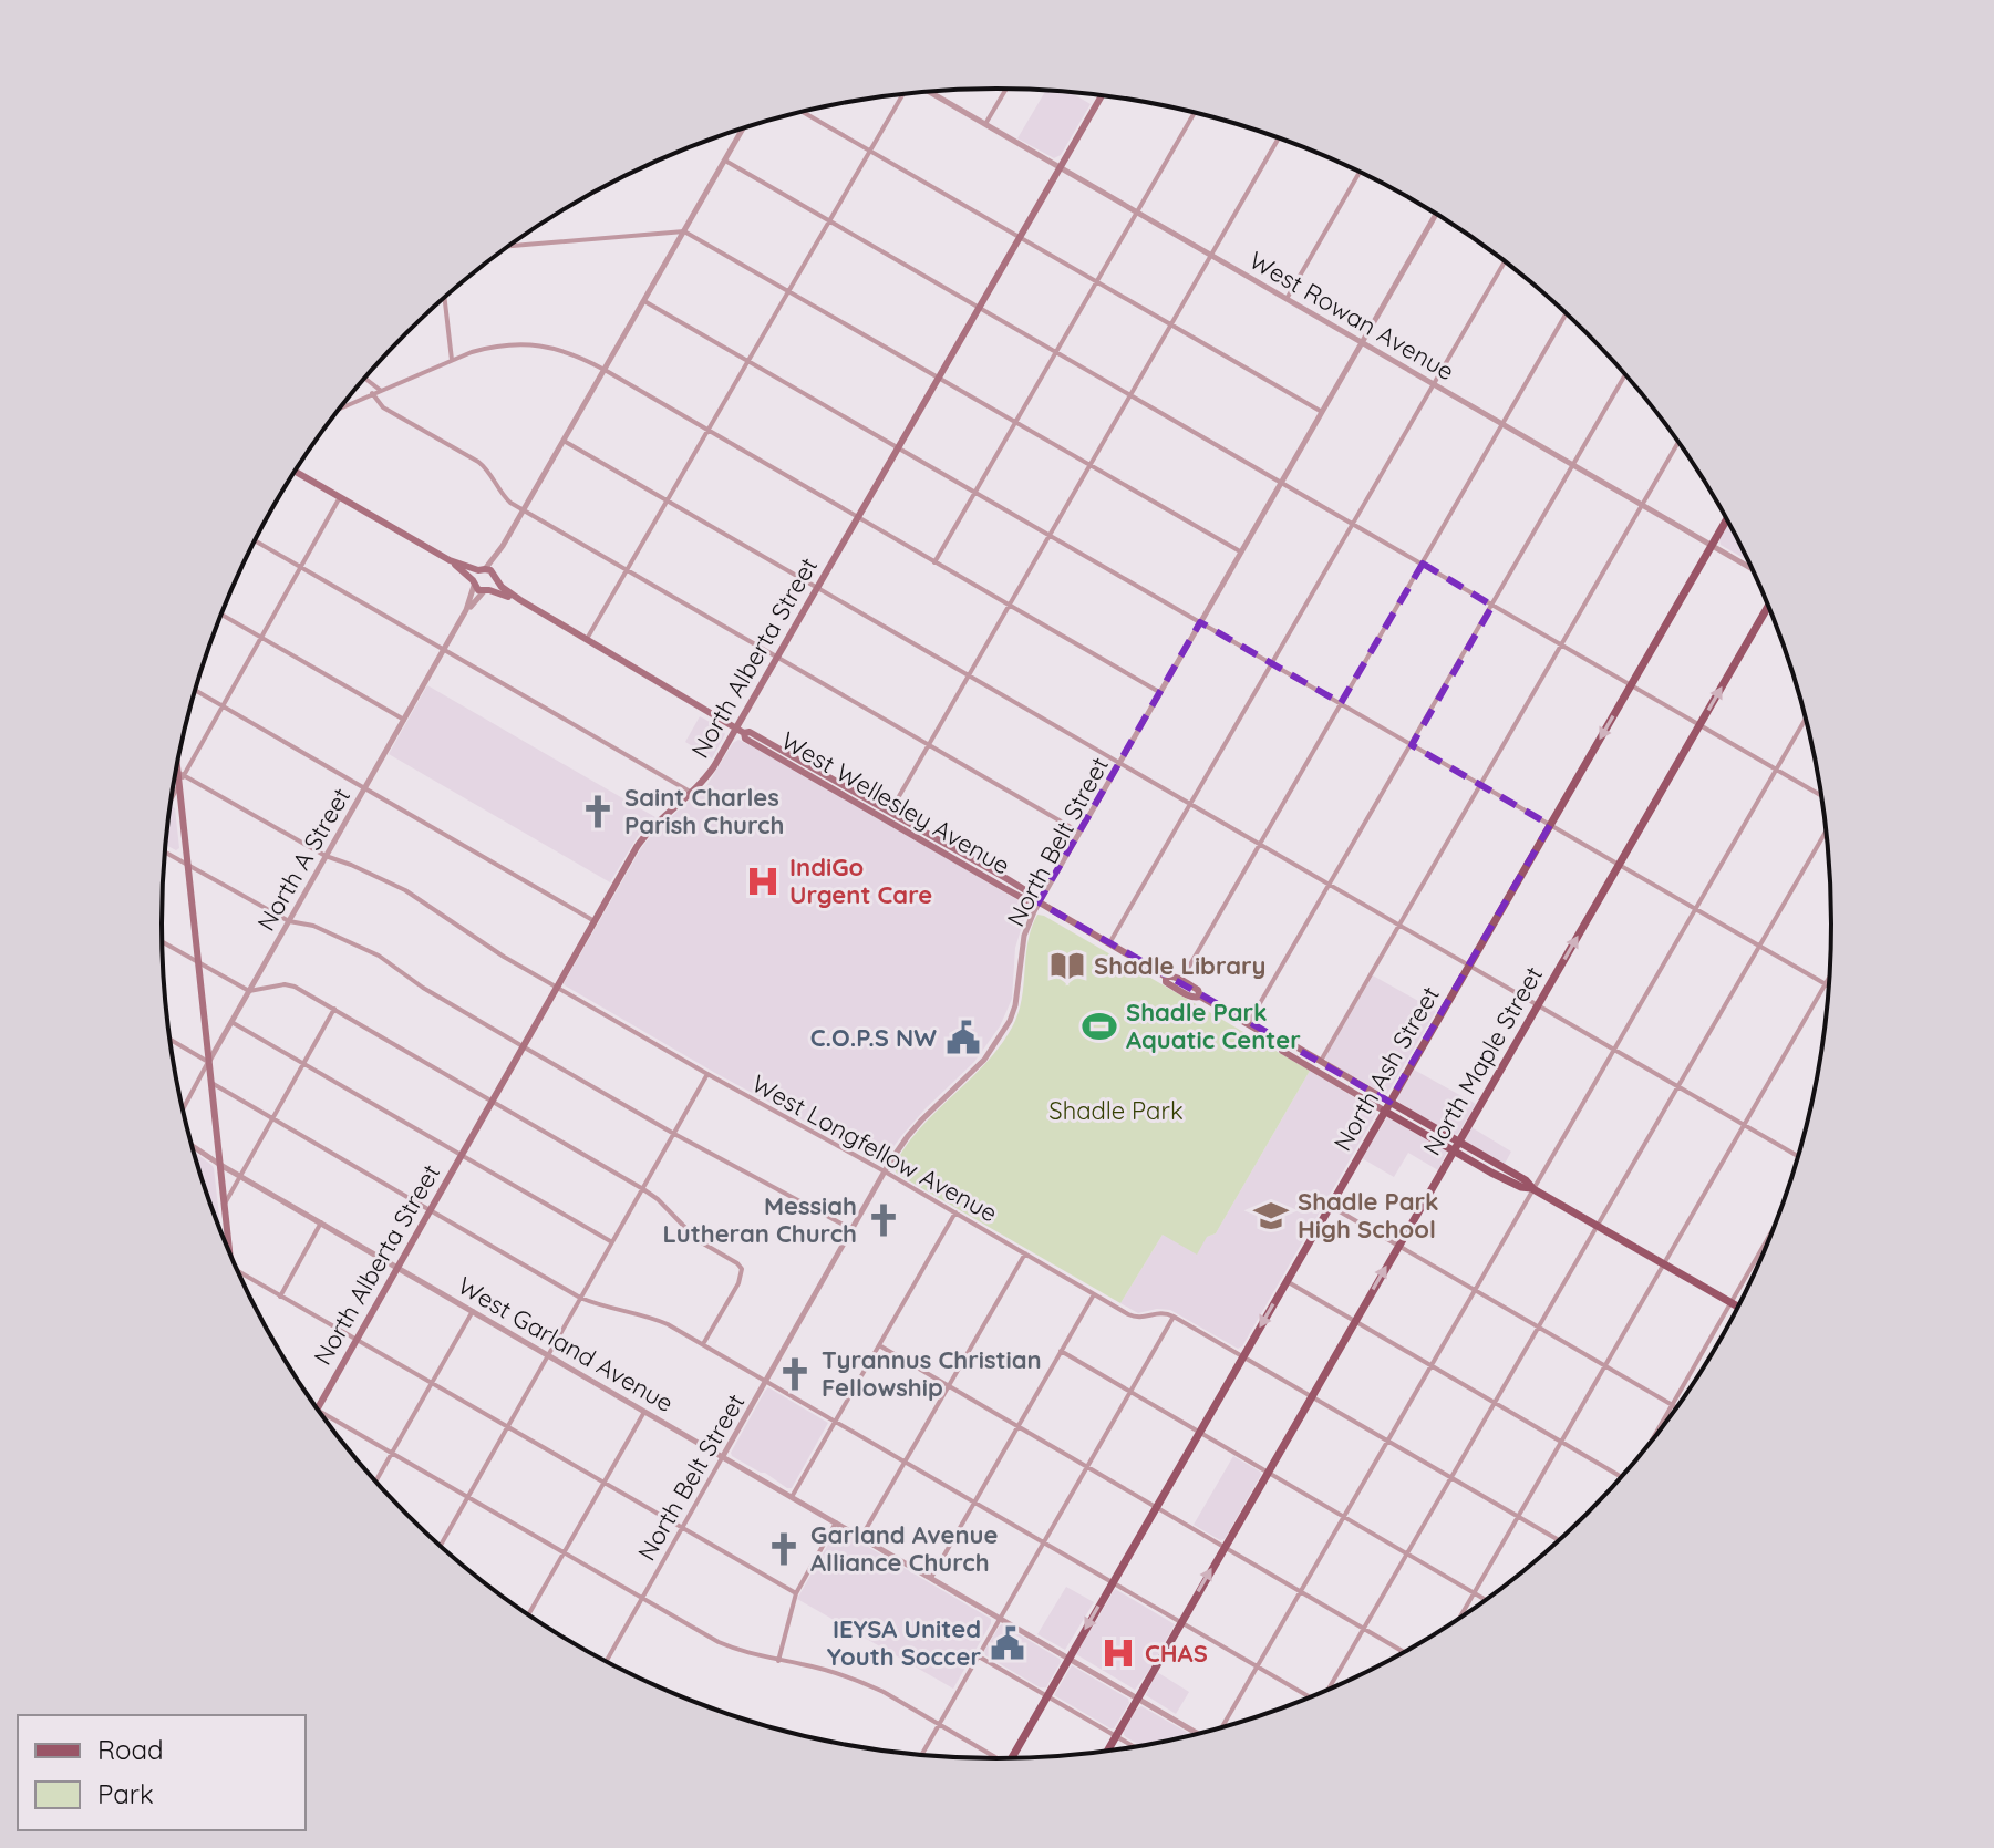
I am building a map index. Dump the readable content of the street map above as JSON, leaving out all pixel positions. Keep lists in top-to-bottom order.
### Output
{
  "streets": {
    "main road": [
      "North Alberta Street",
      "West Wellesley Avenue",
      "North Maple Street",
      "North Ash Street"
    ],
    "street": [
      "West Rowan Avenue",
      "North Belt Street",
      "North A Street",
      "West Longfellow Avenue",
      "West Garland Avenue"
    ]
  },
  "crossings": [
    ["West Rowan Avenue", "North Alberta Street"],
    ["West Rowan Avenue", "North Belt Street"],
    ["West Rowan Avenue", "North Ash Street"],
    ["North Alberta Street", "West Wellesley Avenue"],
    ["North Alberta Street", "West Longfellow Avenue"],
    ["North Alberta Street", "West Garland Avenue"],
    ["West Wellesley Avenue", "North Belt Street"],
    ["West Wellesley Avenue", "North A Street"],
    ["West Wellesley Avenue", "North Maple Street"],
    ["West Wellesley Avenue", "North Ash Street"],
    ["North Belt Street", "West Longfellow Avenue"],
    ["North Belt Street", "West Garland Avenue"],
    ["North A Street", "West Longfellow Avenue"],
    ["North Maple Street", "West Longfellow Avenue"],
    ["North Maple Street", "West Garland Avenue"],
    ["North Ash Street", "West Longfellow Avenue"],
    ["North Ash Street", "West Garland Avenue"]
  ],
  "one_way": ["North Maple Street"],
  "parks": ["Shadle Park"],
  "places": {
    "church": [
      "Saint Charles Parish Church",
      "Messiah Lutheran Church",
      "Tyrannus Christian Fellowship",
      "Garland Avenue Alliance Church"
    ],
    "hospital": ["IndiGo Urgent Care", "CHAS"],
    "library": ["Shadle Library"],
    "sports": ["Shadle Park Aquatic Center"],
    "public building": ["C.O.P.S NW", "IEYSA United Youth Soccer"],
    "school or university": ["Shadle Park High School"]
  },
  "legend": ["Road", "Park"]
}
